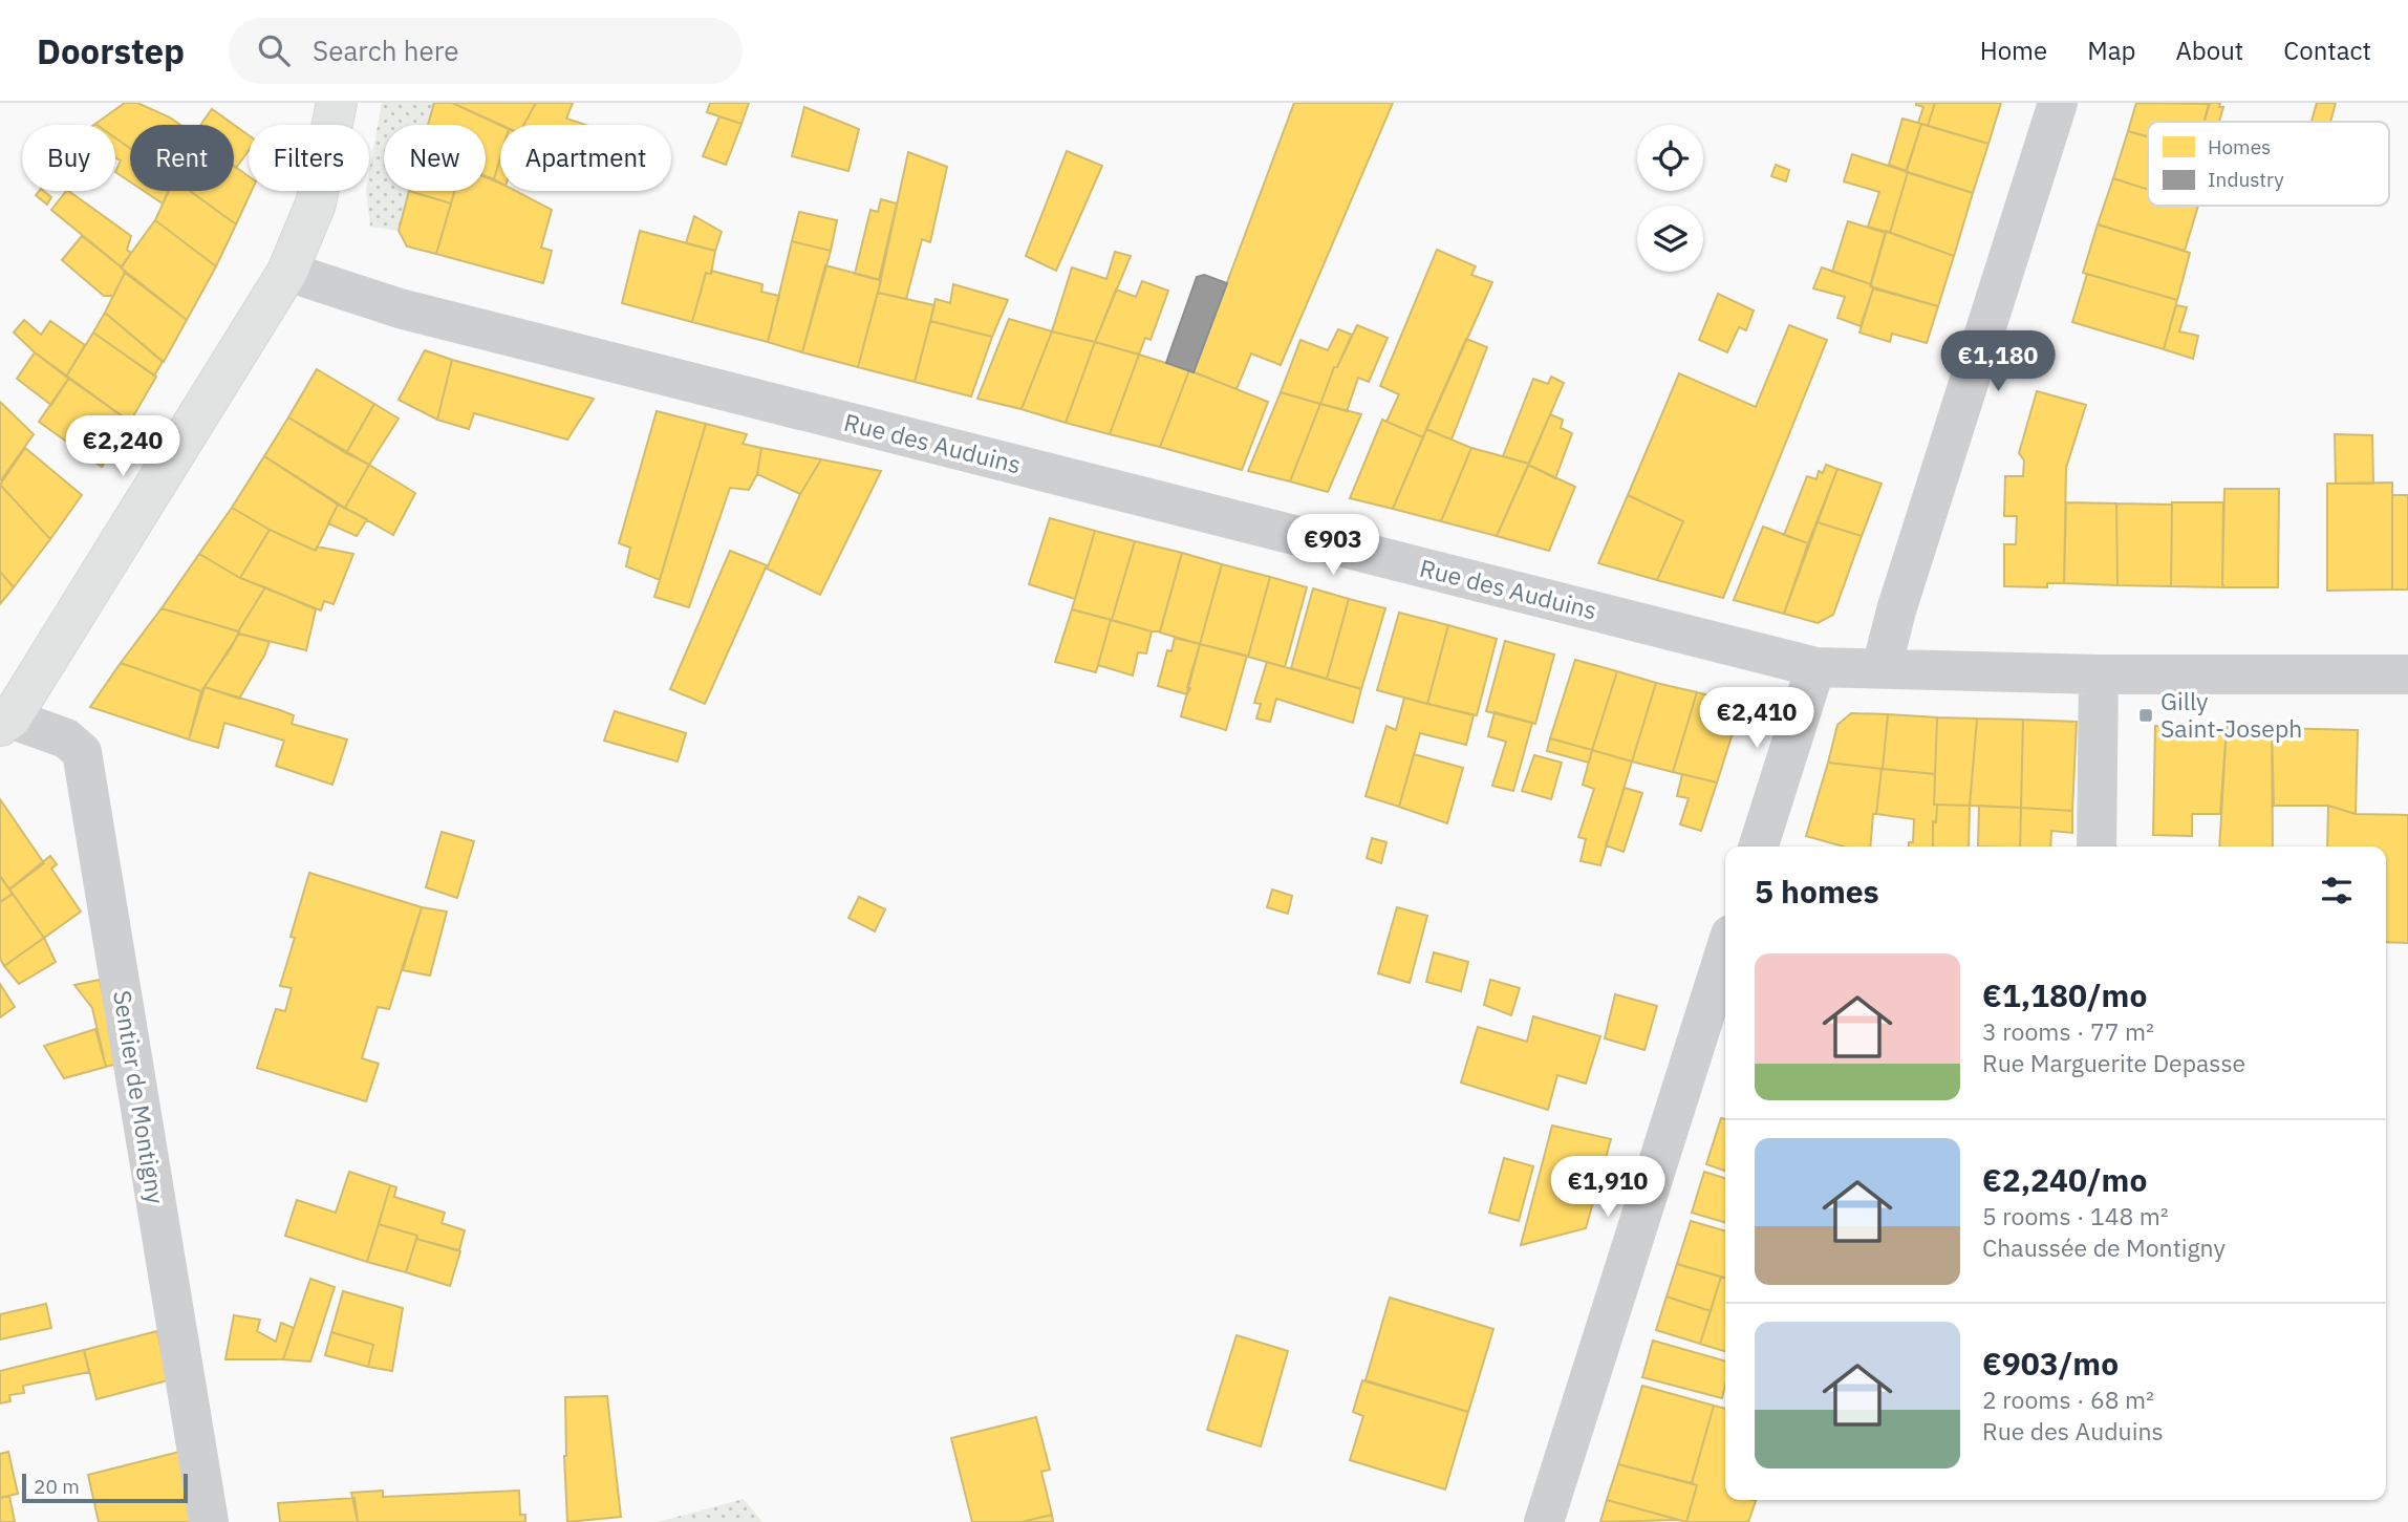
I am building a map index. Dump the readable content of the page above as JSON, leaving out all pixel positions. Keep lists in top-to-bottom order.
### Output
{
  "streets": {
    "street": ["Rue des Auduins", "Sentier de Montigny"]
  },
  "places": {
    "transit": ["Gilly Saint-Joseph"]
  },
  "legend": ["Homes", "Industry"],
  "scale_bar": "20 m",
  "page": {
    "header": "Doorstep",
    "search": "Search here",
    "nav": [
      "Home",
      "Map",
      "About",
      "Contact"
    ],
    "chip": [
      "Buy",
      "Rent",
      "Filters",
      "New",
      "Apartment"
    ],
    "price": [
      "€1,180",
      "€2,240",
      "€903",
      "€2,410",
      "€1,910"
    ],
    "heading": "5 homes",
    "list": [
      {
        "name": "€1,180/mo",
        "note": "3 rooms · 77 m² · Rue Marguerite Depasse"
      },
      {
        "name": "€2,240/mo",
        "note": "5 rooms · 148 m² · Chaussée de Montigny"
      },
      {
        "name": "€903/mo",
        "note": "2 rooms · 68 m² · Rue des Auduins"
      }
    ],
    "scale": "20 m"
  }
}
